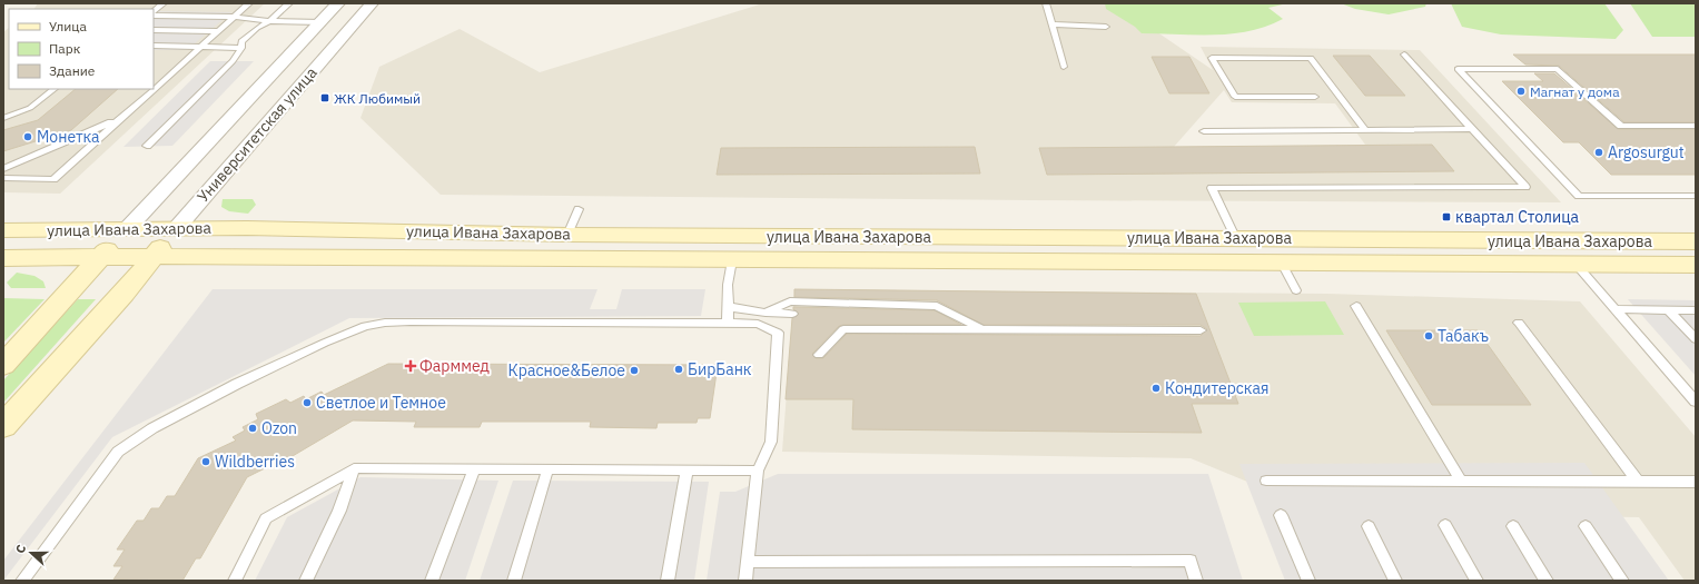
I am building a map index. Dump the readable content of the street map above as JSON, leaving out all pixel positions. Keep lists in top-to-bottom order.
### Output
{
  "streets": {
    "main road": ["Университетская улица", "улица Ивана Захарова"]
  },
  "crossings": [
    ["Университетская улица", "улица Ивана Захарова"]
  ],
  "places": {
    "other": [
      "Магнат у дома",
      "Монетка",
      "Argosurgut",
      "Табакъ",
      "БирБанк",
      "Красное&Белое",
      "Кондитерская",
      "Светлое и Темное",
      "Ozon",
      "Wildberries"
    ],
    "transit": ["ЖК Любимый", "квартал Столица"],
    "health": ["Фарммед"]
  },
  "legend": ["Улица", "Парк", "Здание"],
  "north": "left"
}
